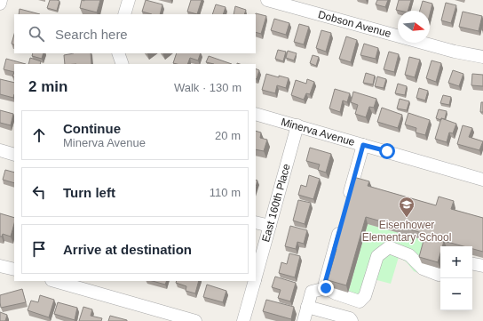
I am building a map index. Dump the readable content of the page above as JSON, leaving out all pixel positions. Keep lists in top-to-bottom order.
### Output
{
  "streets": {
    "street": ["Dobson Avenue", "Minerva Avenue", "East 160th Place"]
  },
  "crossings": [
    ["Minerva Avenue", "East 160th Place"]
  ],
  "places": {
    "school or university": ["Eisenhower Elementary School"]
  },
  "north": "right",
  "page": {
    "search": "Search here",
    "heading": ["2 min", "Walk · 130 m"],
    "list": [
      ["Continue", "Minerva Avenue", "20 m"],
      ["Turn left", "110 m"],
      "Arrive at destination"
    ],
    "map_buttons": ["+", "−"]
  }
}
